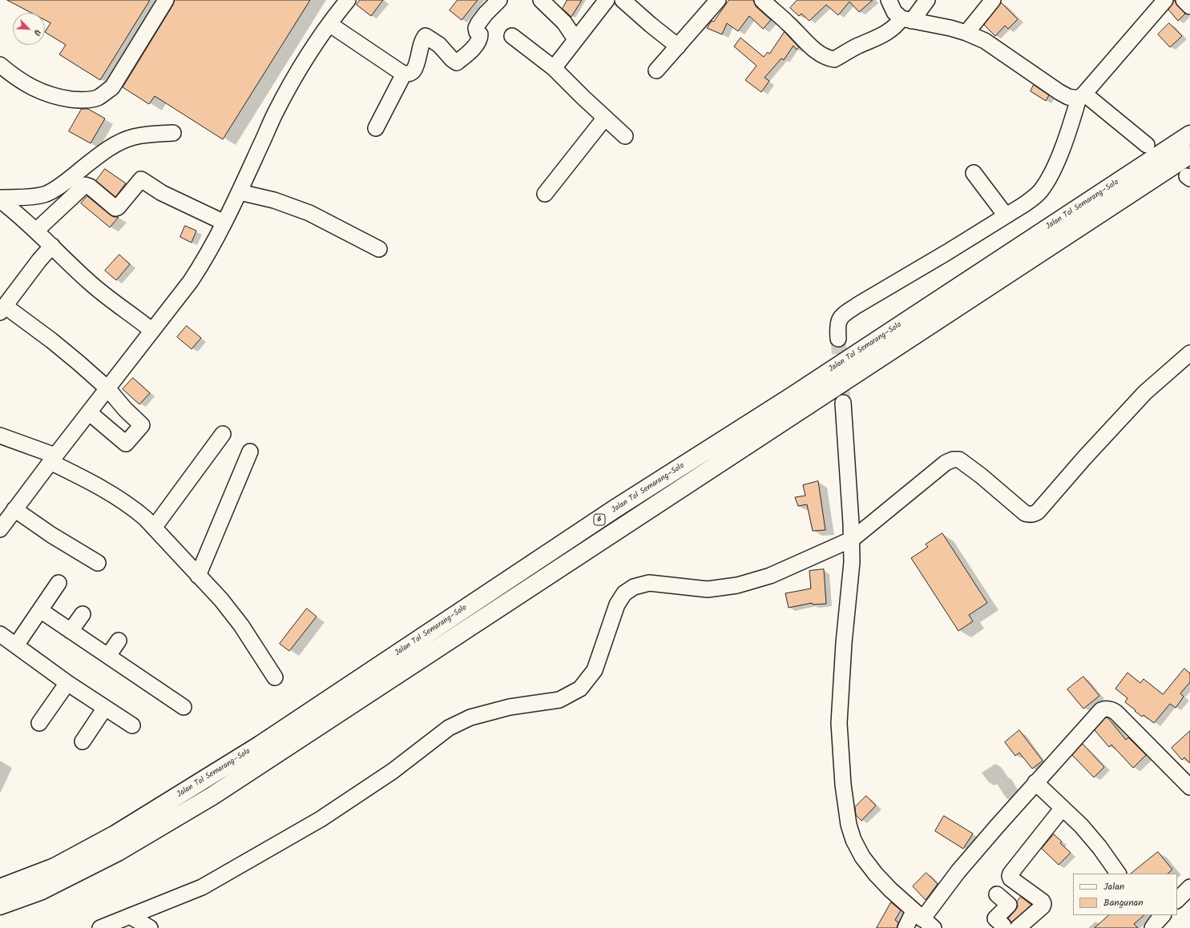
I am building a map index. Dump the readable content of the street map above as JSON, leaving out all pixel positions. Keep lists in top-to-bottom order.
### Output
{
  "streets": {
    "highway": ["Jalan Tol Semarang–Solo", "6"]
  },
  "legend": ["Jalan", "Bangunan"],
  "north": "bottom right"
}
